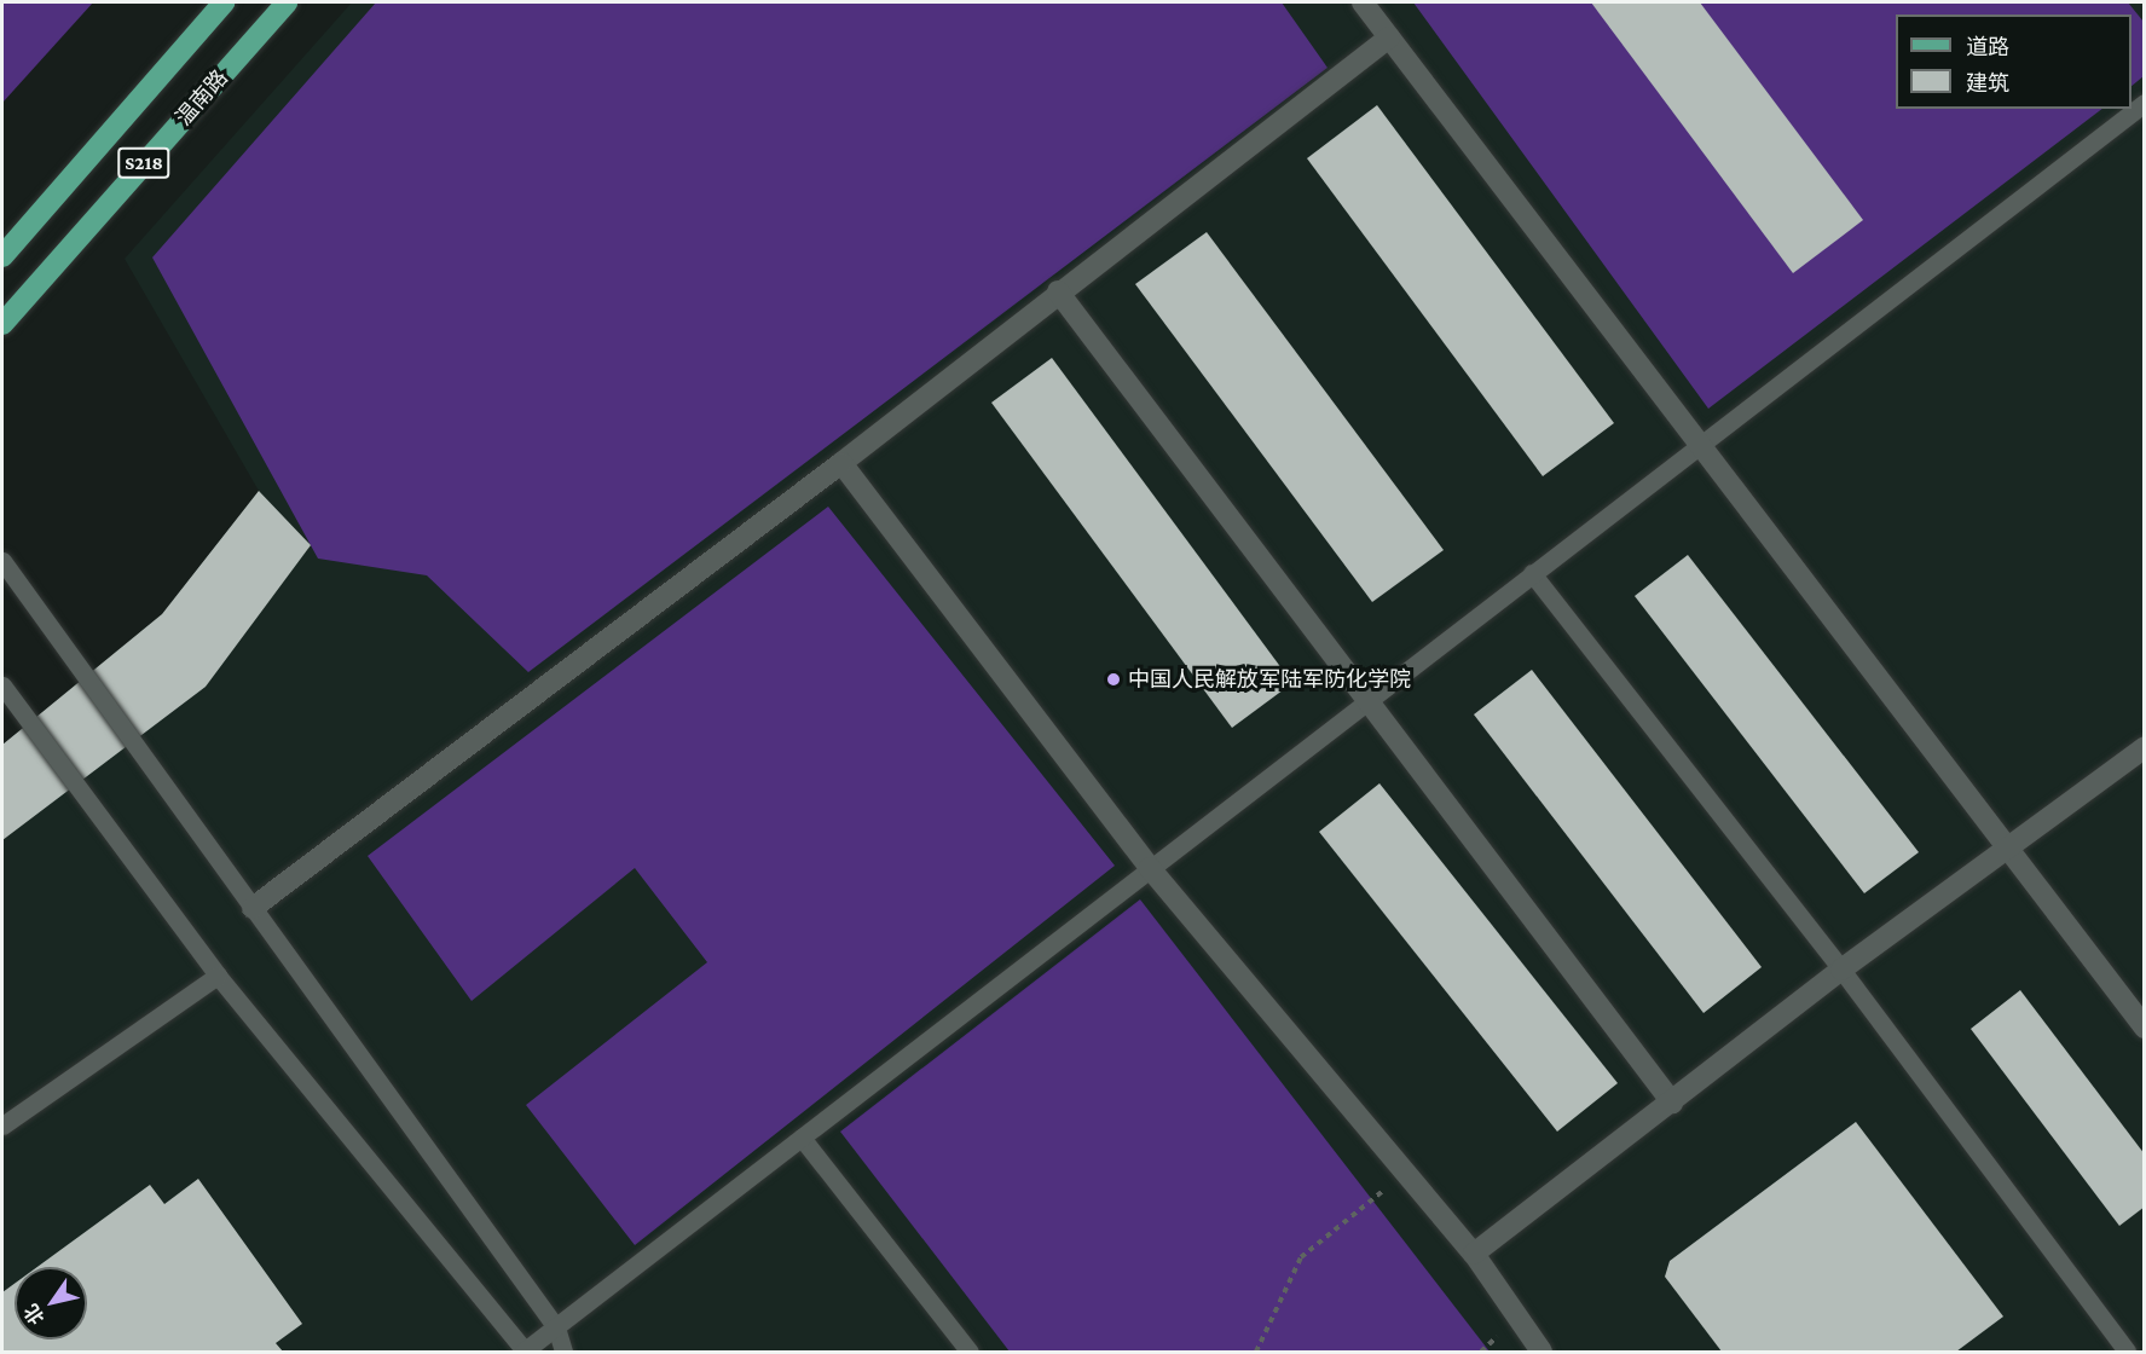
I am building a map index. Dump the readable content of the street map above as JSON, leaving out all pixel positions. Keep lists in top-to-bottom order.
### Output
{
  "streets": {
    "main road": ["温南路", "S218"]
  },
  "places": ["中国人民解放军陆军防化学院"],
  "legend": ["道路", "建筑"],
  "north": "bottom left"
}
